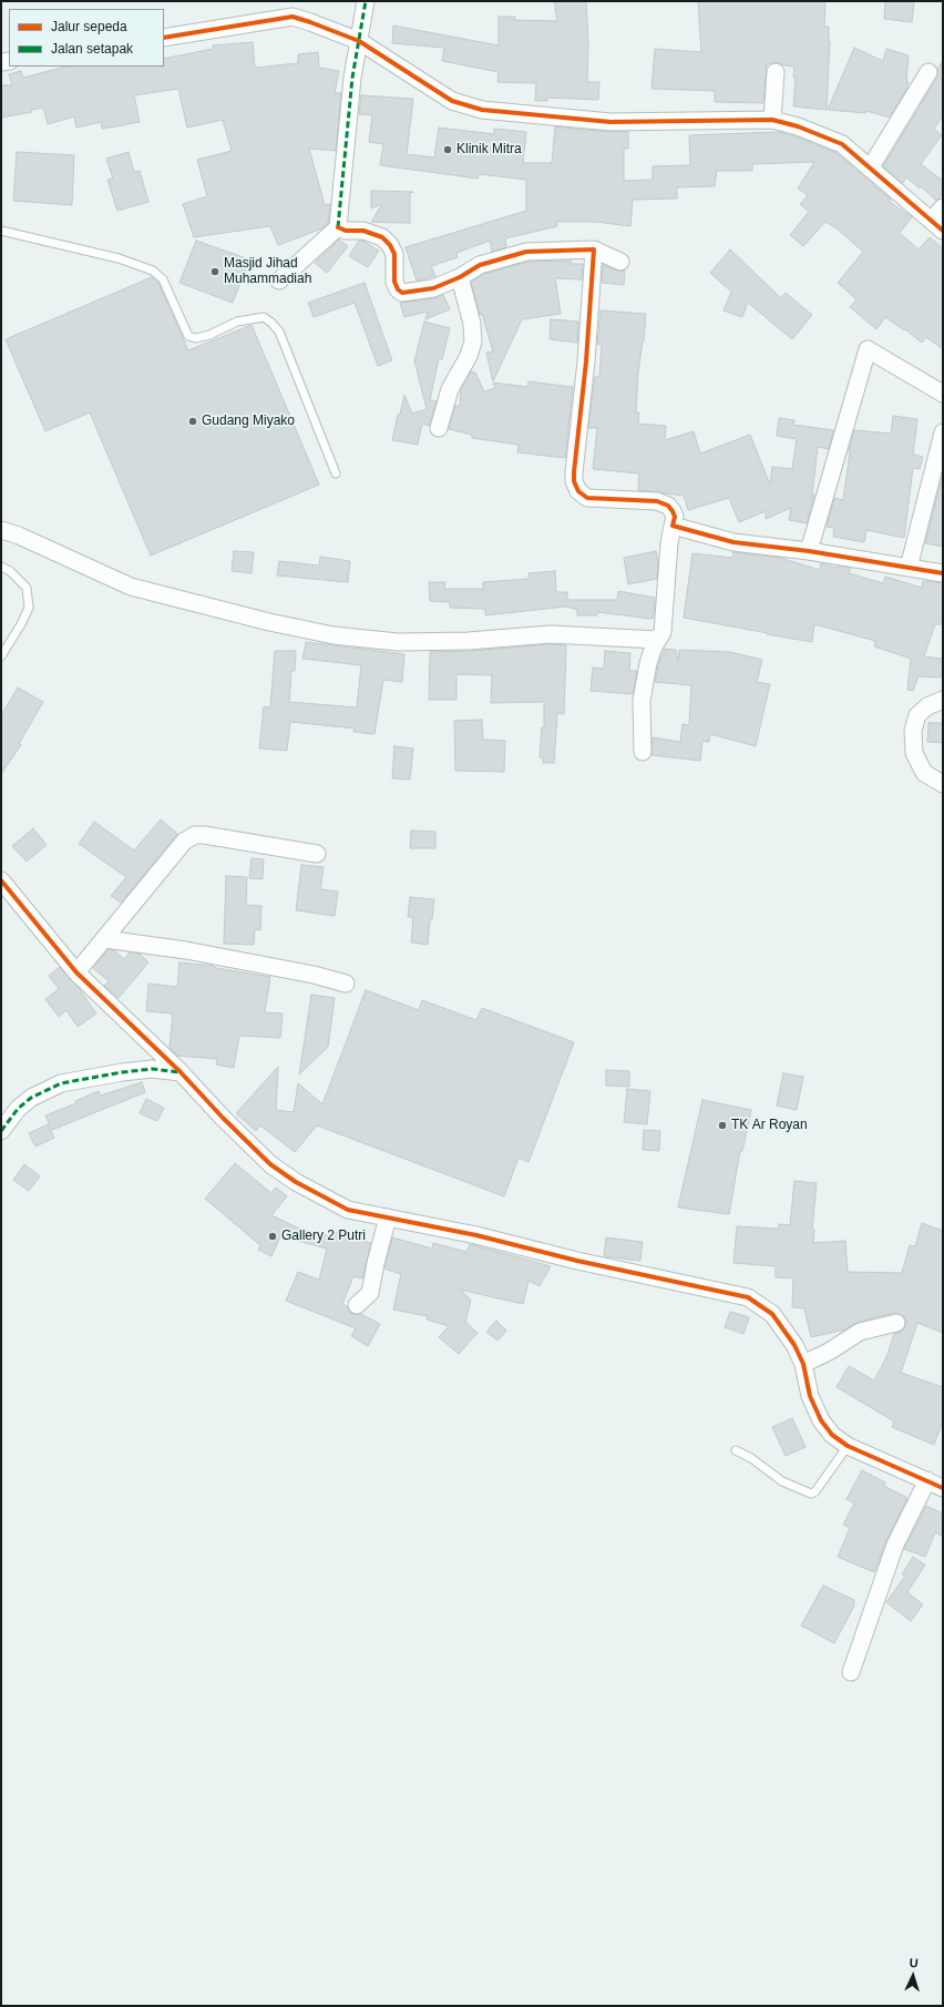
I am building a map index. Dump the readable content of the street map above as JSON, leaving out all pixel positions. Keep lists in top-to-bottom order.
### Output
{
  "places": [
    "Klinik Mitra",
    "Masjid Jihad Muhammadiah",
    "Gudang Miyako",
    "TK Ar Royan",
    "Gallery 2 Putri"
  ],
  "legend": ["Jalur sepeda", "Jalan setapak"],
  "north": "top"
}
